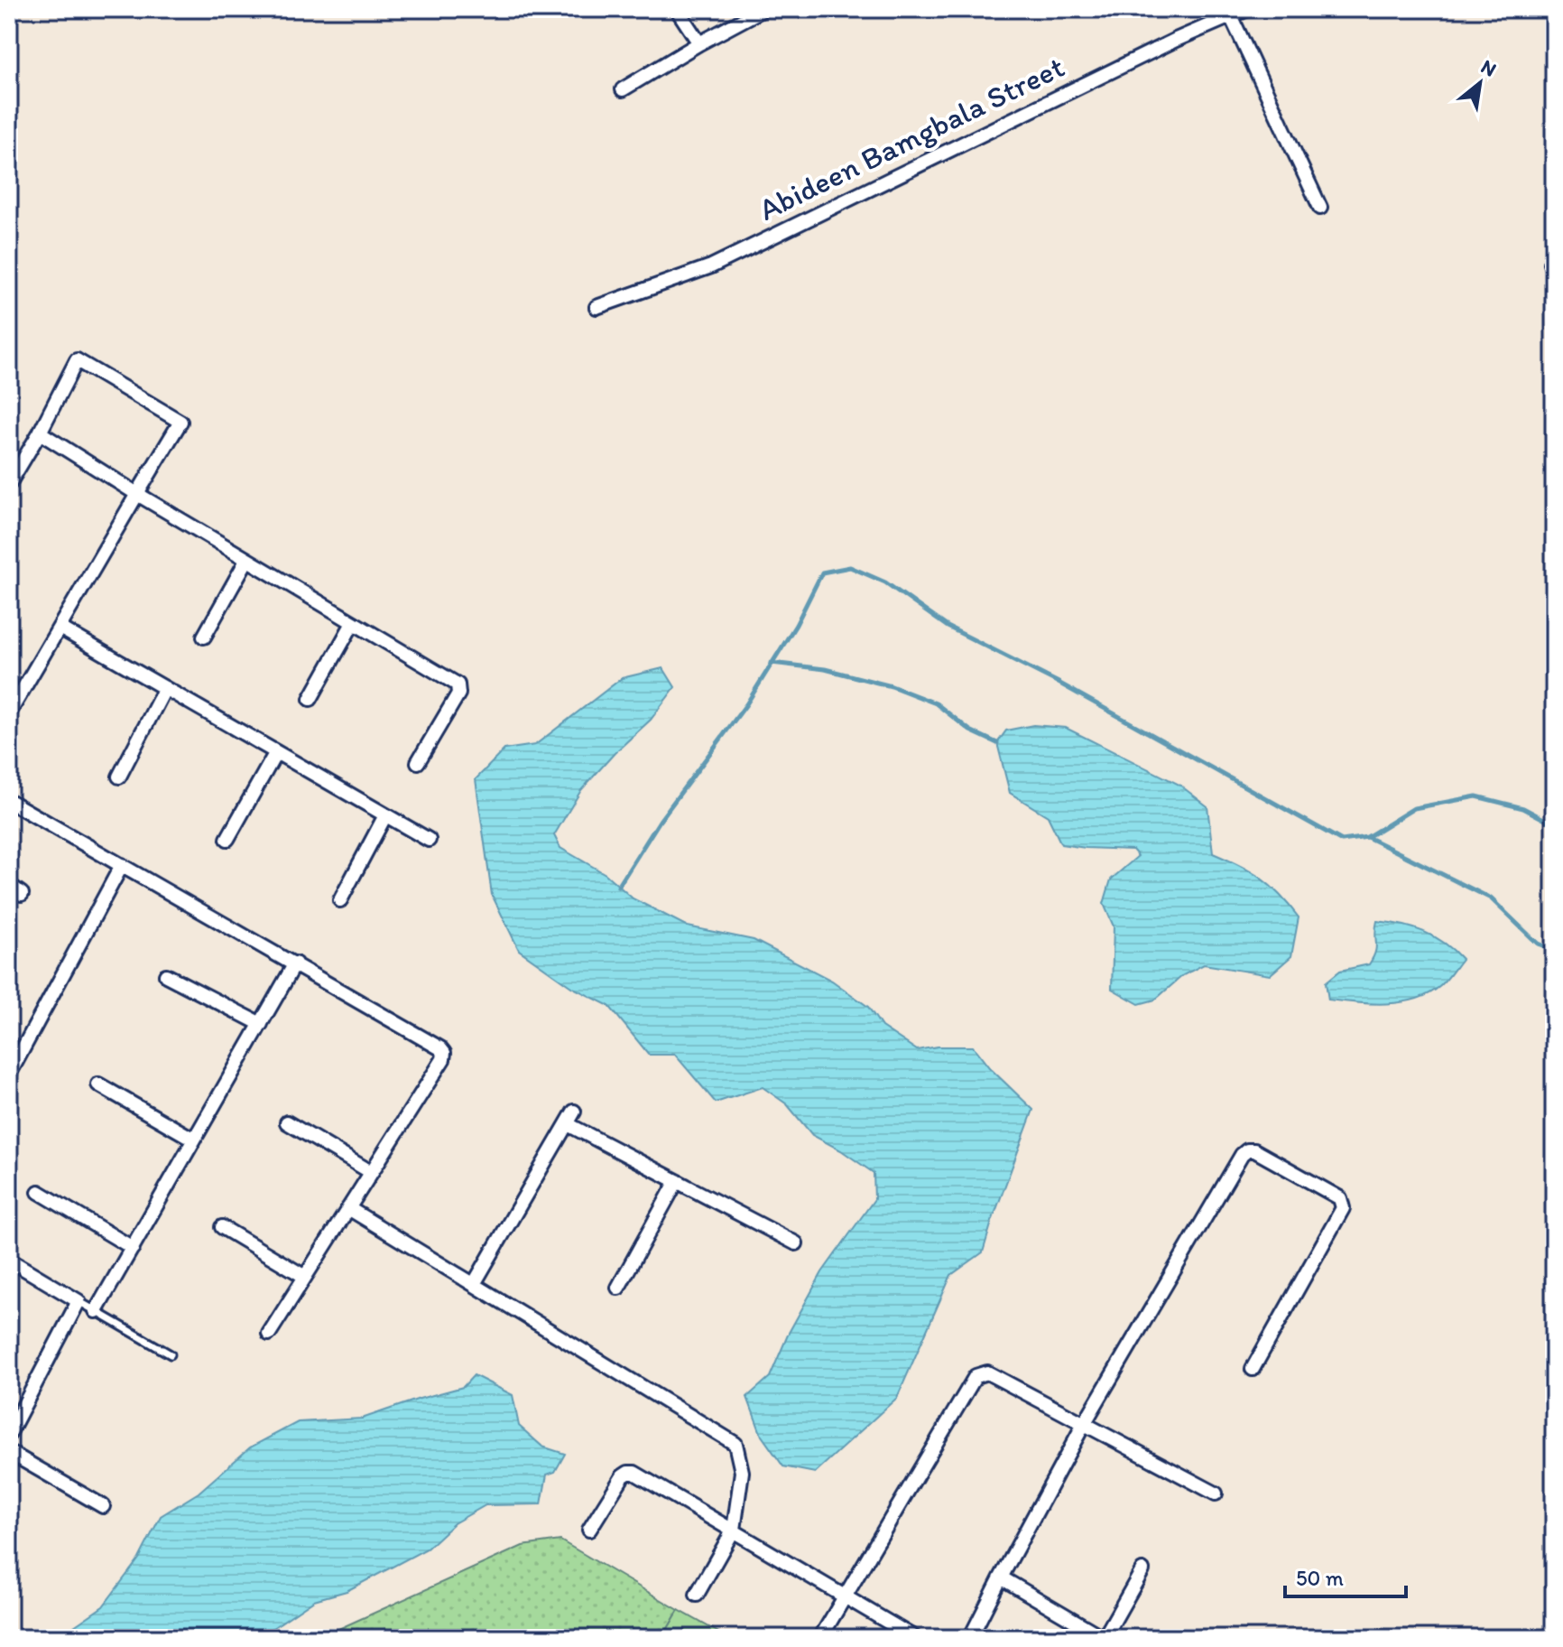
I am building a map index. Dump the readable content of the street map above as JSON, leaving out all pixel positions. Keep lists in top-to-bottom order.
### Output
{
  "streets": {
    "street": ["Abideen Bamgbala Street"]
  },
  "scale_bar": "50 m",
  "north": "top right"
}
